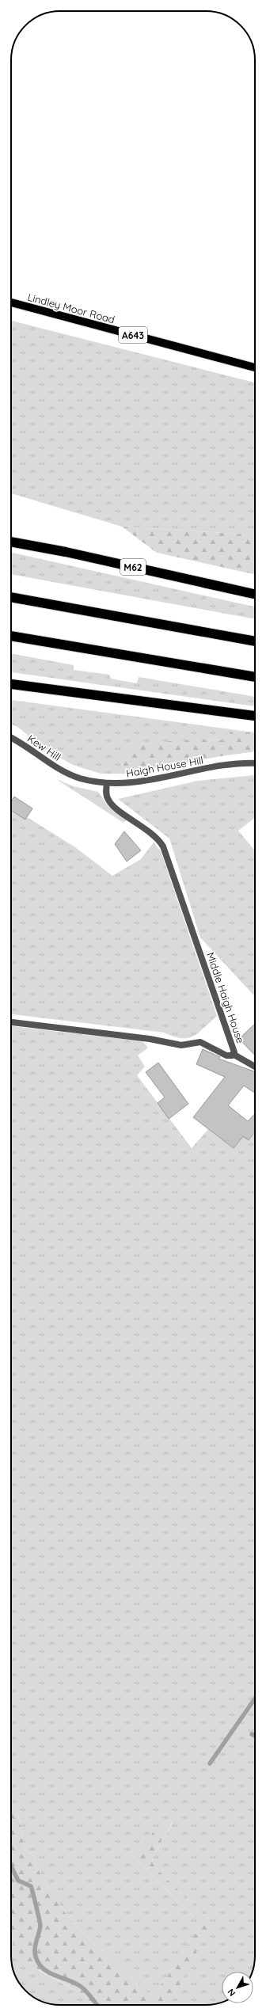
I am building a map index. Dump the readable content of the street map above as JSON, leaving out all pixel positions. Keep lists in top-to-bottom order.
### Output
{
  "streets": {
    "highway": ["M62"],
    "main road": ["Lindley Moor Road", "A643"],
    "street": ["Kew Hill", "Haigh House Hill", "Middle Haigh House"]
  },
  "crossings": [
    ["Kew Hill", "Haigh House Hill"],
    ["Haigh House Hill", "Middle Haigh House"]
  ],
  "north": "bottom left"
}
